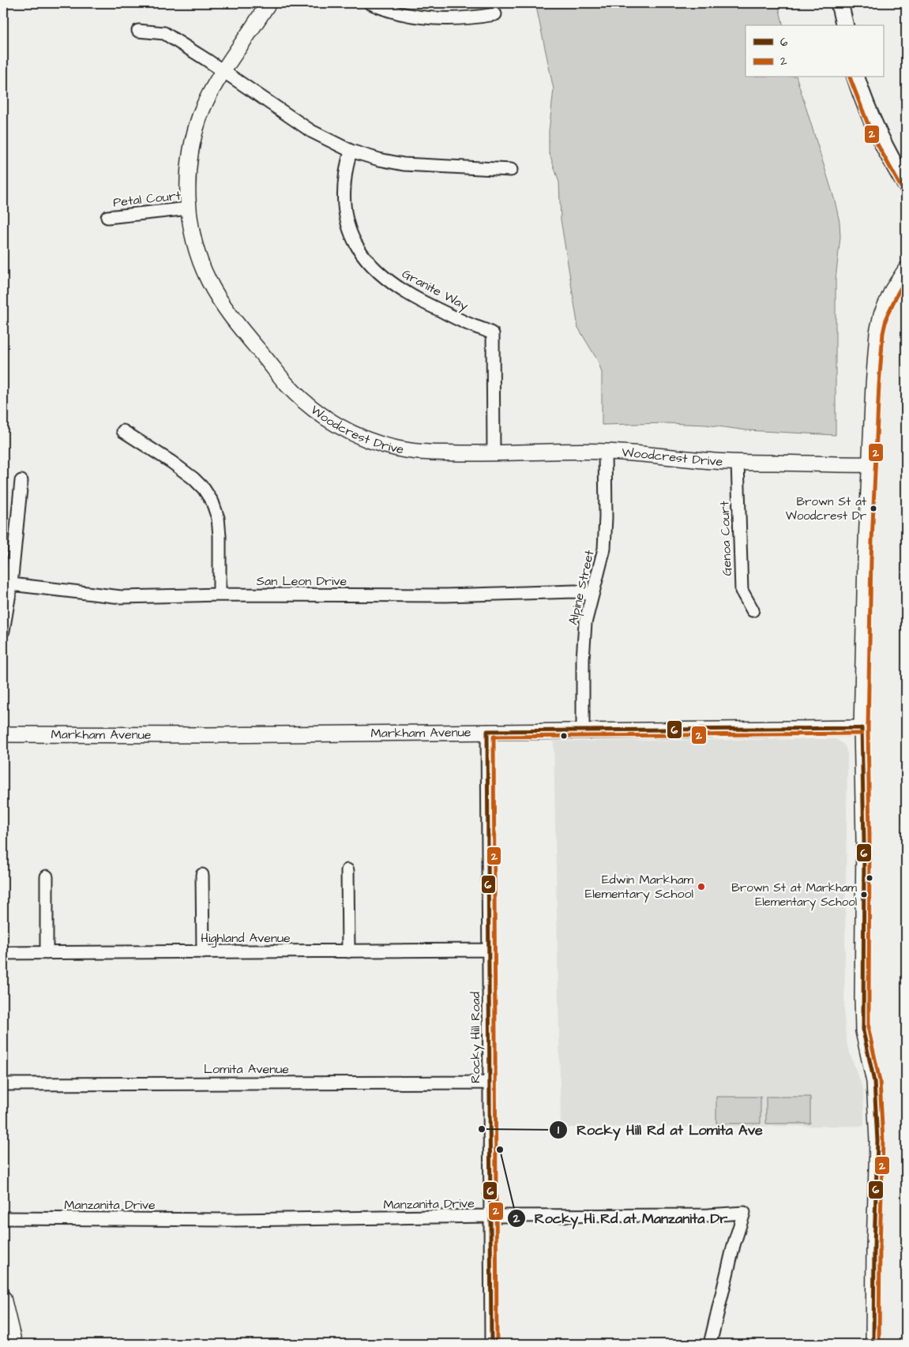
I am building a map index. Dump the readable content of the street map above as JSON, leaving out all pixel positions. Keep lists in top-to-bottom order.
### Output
{
  "streets": {
    "street": [
      "Petal Court",
      "Granite Way",
      "Woodcrest Drive",
      "Genoa Court",
      "San Leon Drive",
      "Alpine Street",
      "Markham Avenue",
      "Highland Avenue",
      "Rocky Hill Road",
      "Lomita Avenue",
      "Manzanita Drive"
    ]
  },
  "crossings": [
    ["Petal Court", "Woodcrest Drive"],
    ["Granite Way", "Woodcrest Drive"],
    ["Woodcrest Drive", "Genoa Court"],
    ["Woodcrest Drive", "Alpine Street"],
    ["San Leon Drive", "Alpine Street"],
    ["Alpine Street", "Markham Avenue"],
    ["Markham Avenue", "Rocky Hill Road"],
    ["Highland Avenue", "Rocky Hill Road"],
    ["Rocky Hill Road", "Lomita Avenue"],
    ["Rocky Hill Road", "Manzanita Drive"]
  ],
  "places": [
    "Brown St at Woodcrest Dr",
    "Edwin Markham Elementary School",
    "Brown St at Markham Elementary School",
    "Rocky Hill Rd at Lomita Ave",
    "Rocky Hi Rd at Manzanita Dr"
  ],
  "lines": ["transit line 2", "transit line 6"],
  "legend": ["6", "2"]
}
